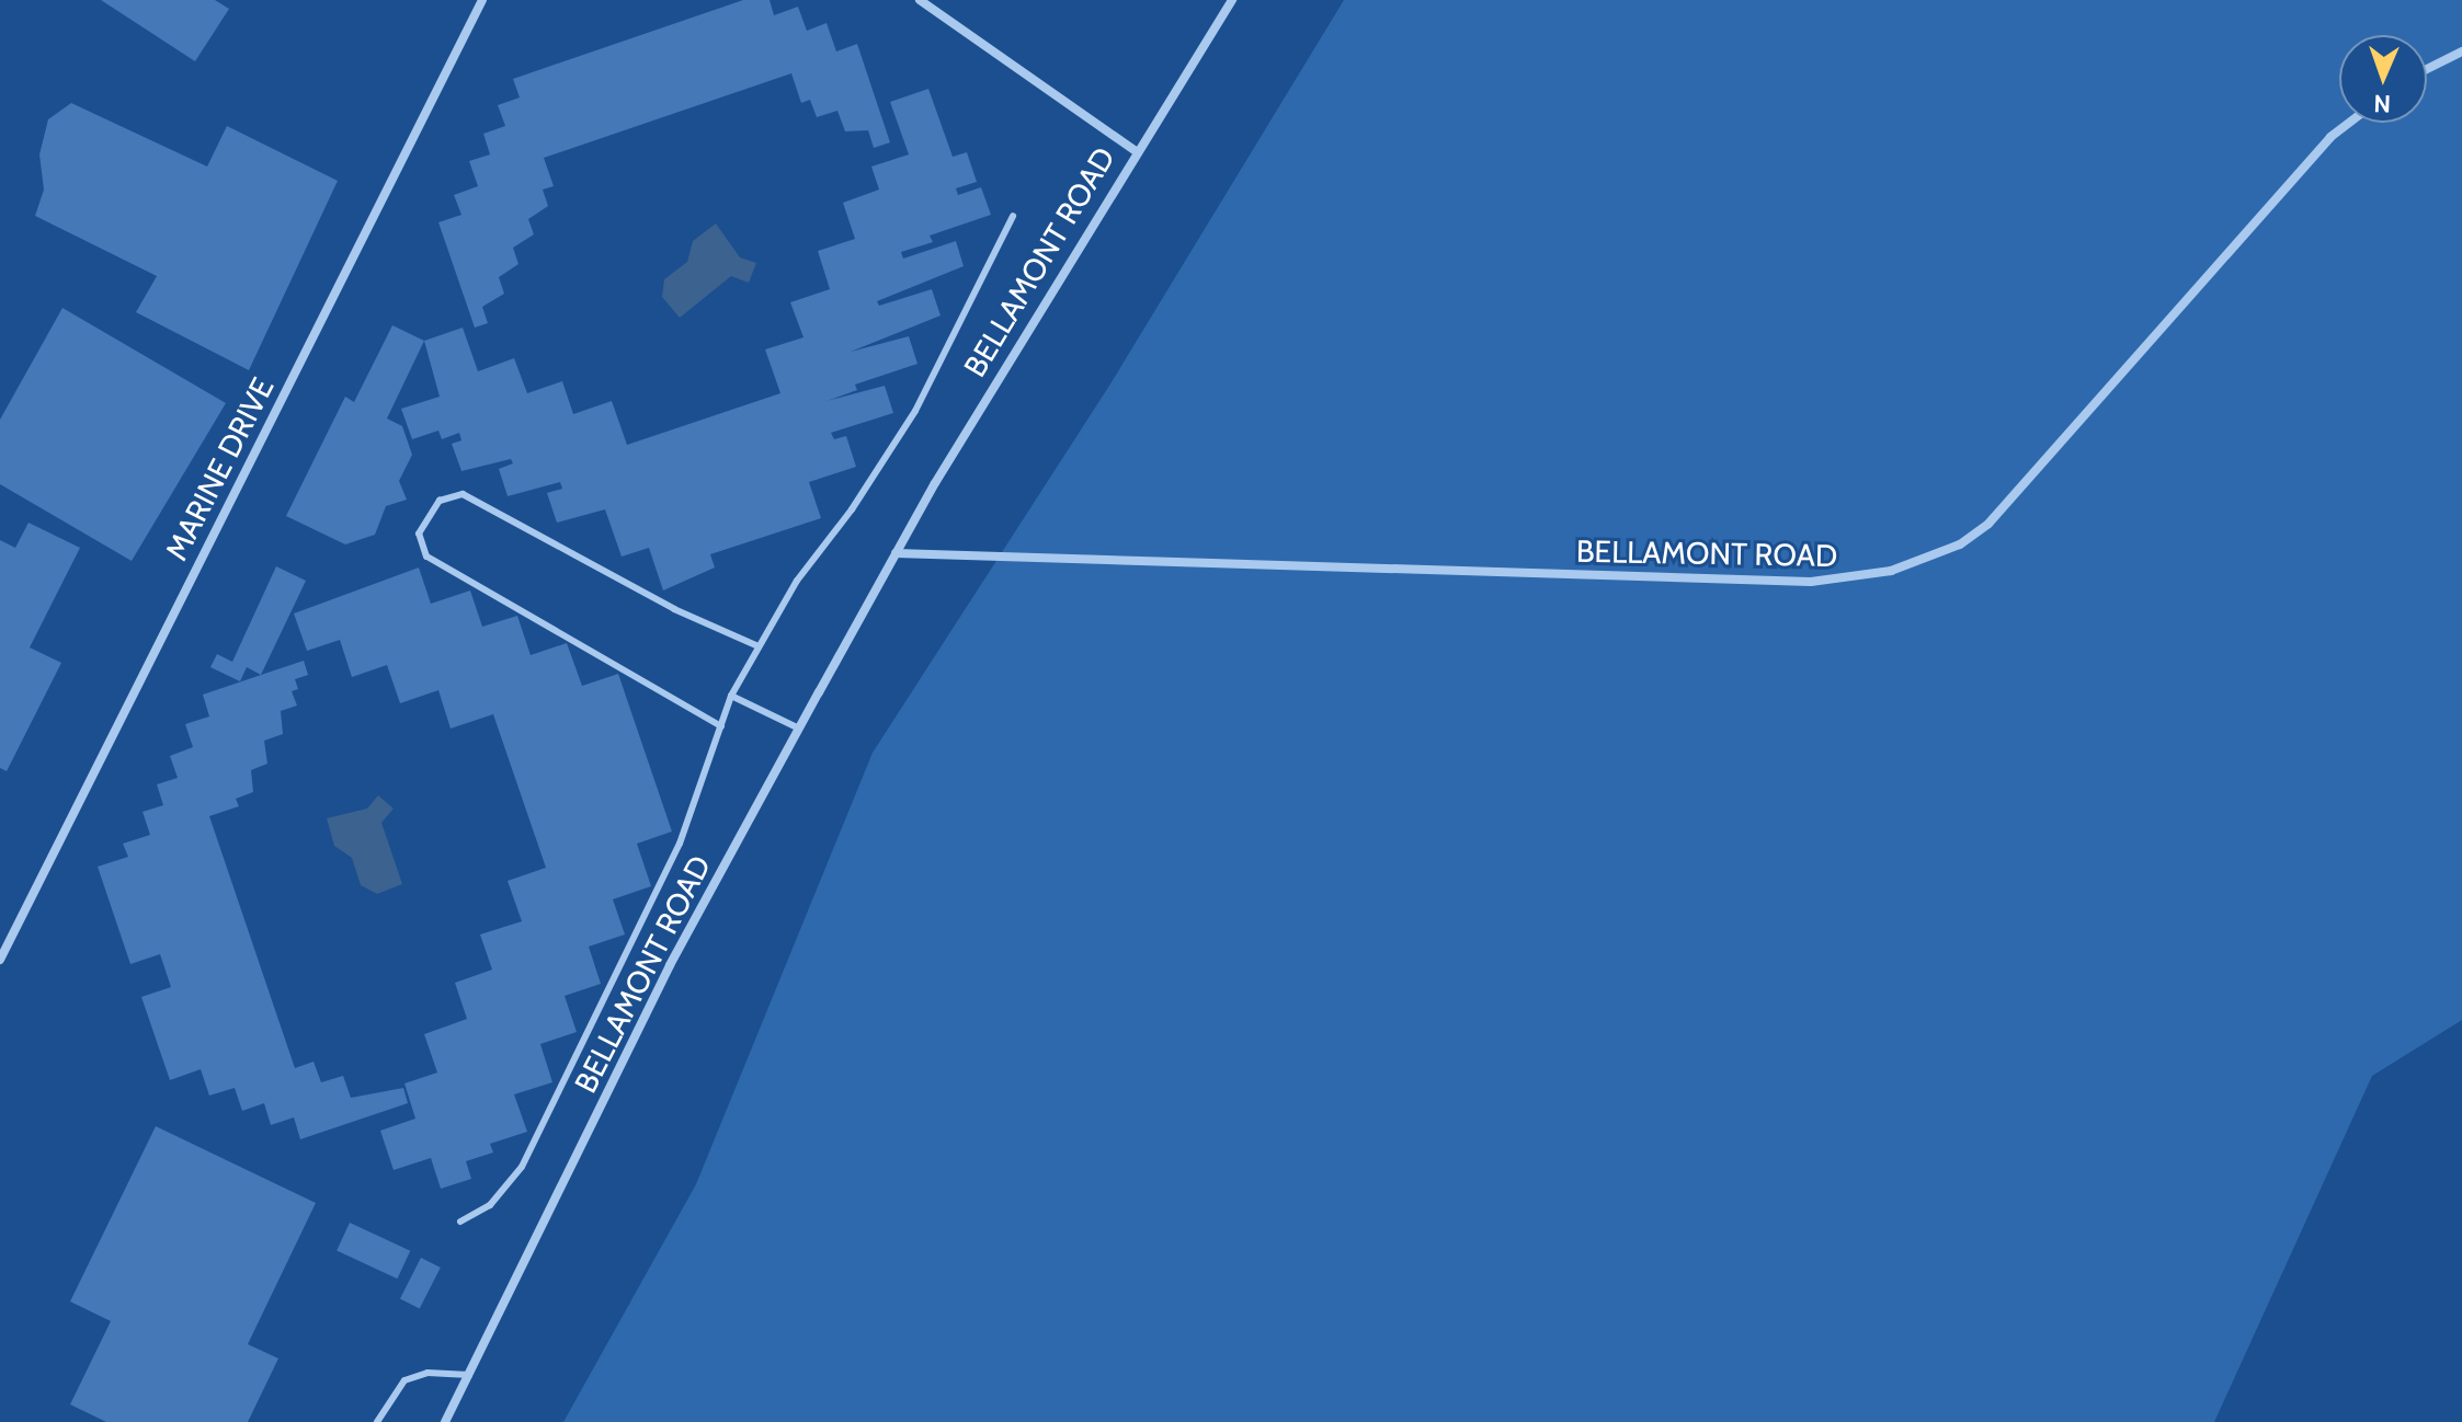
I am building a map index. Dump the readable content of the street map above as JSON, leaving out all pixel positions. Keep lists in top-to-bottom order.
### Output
{
  "streets": {
    "street": ["BELLAMONT ROAD", "MARINE DRIVE"]
  },
  "north": "bottom"
}
